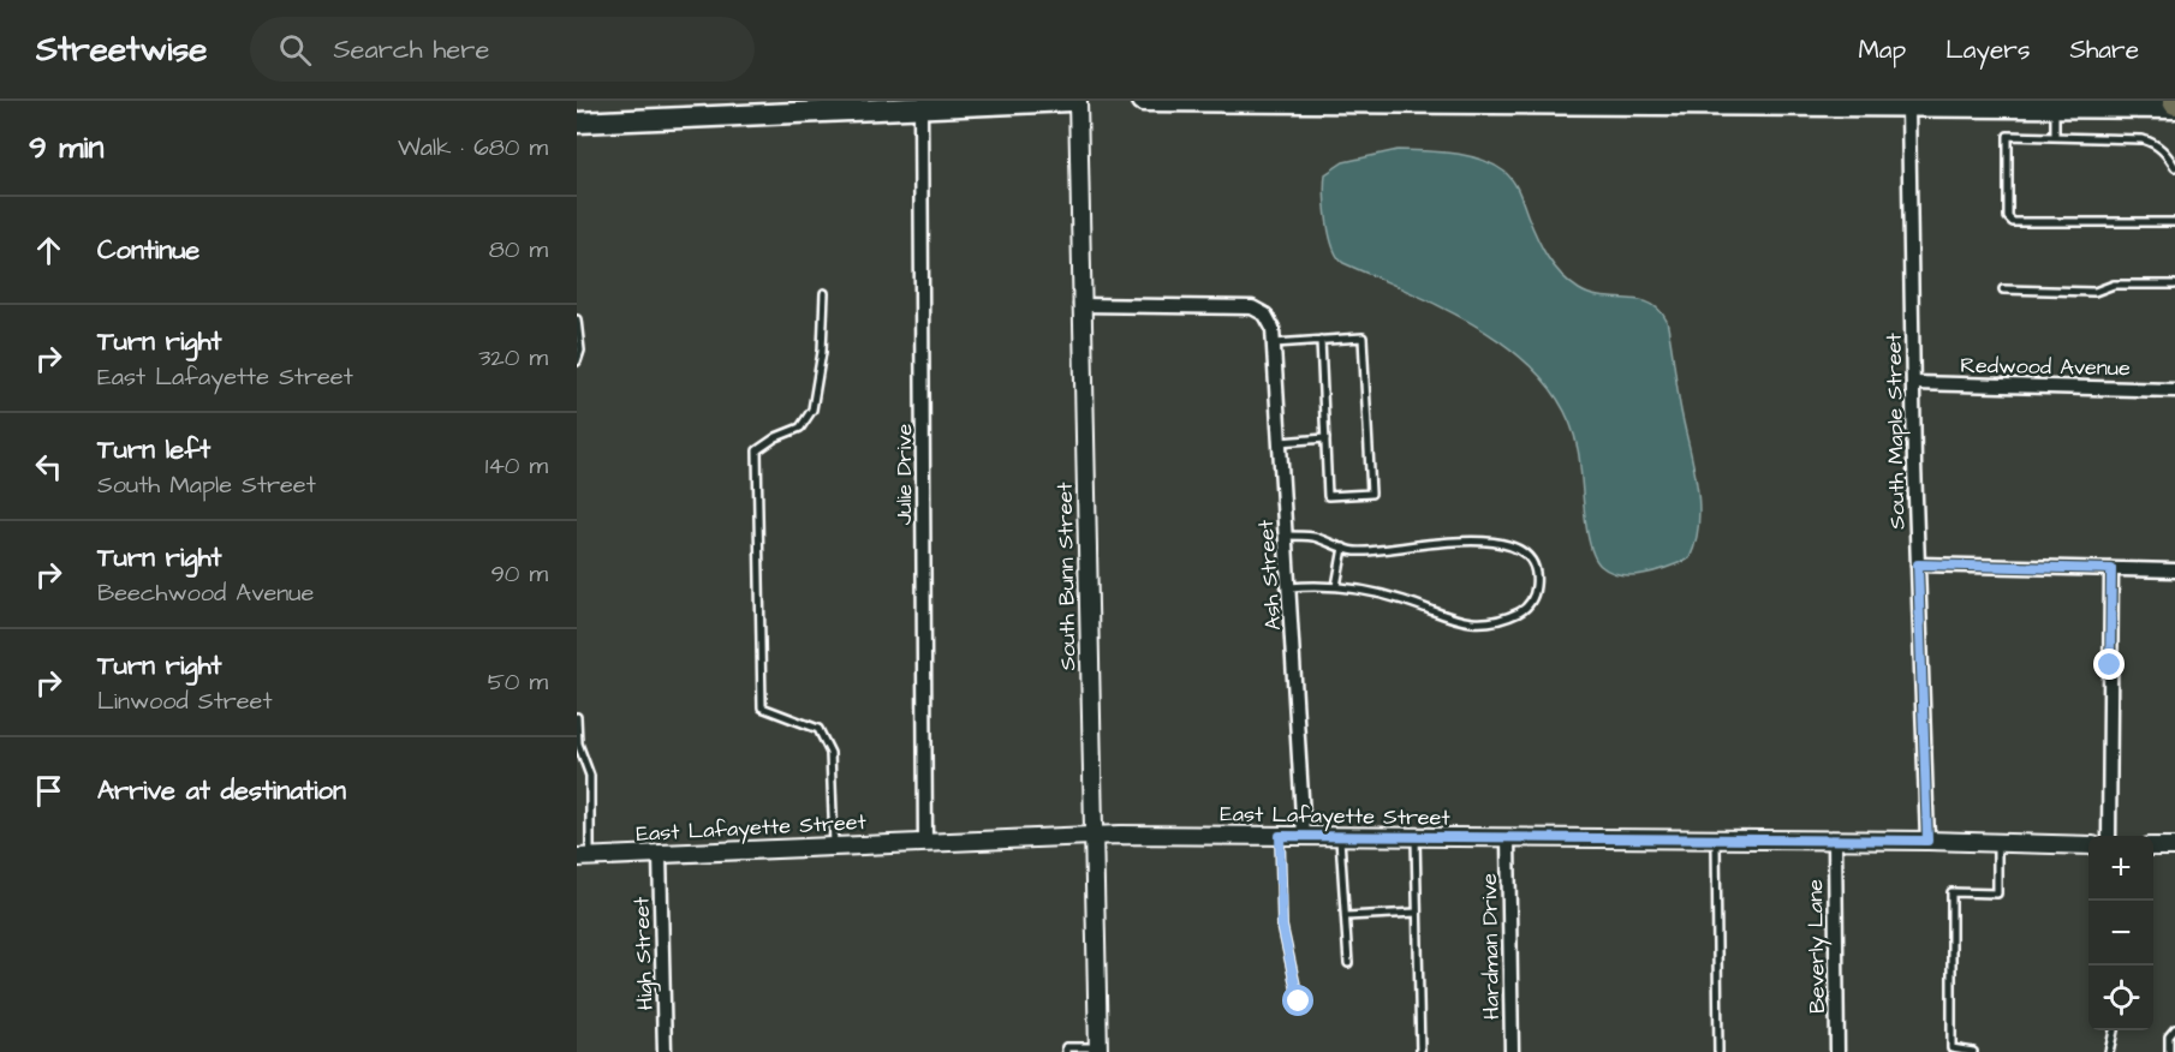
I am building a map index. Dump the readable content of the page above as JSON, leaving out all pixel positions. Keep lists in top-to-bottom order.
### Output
{
  "streets": {
    "street": [
      "Redwood Avenue",
      "South Maple Street",
      "Julie Drive",
      "Ash Street",
      "South Bunn Street",
      "East Lafayette Street",
      "Hardman Drive",
      "Beverly Lane",
      "High Street"
    ]
  },
  "crossings": [
    ["Redwood Avenue", "South Maple Street"],
    ["South Maple Street", "East Lafayette Street"],
    ["Julie Drive", "East Lafayette Street"],
    ["Ash Street", "South Bunn Street"],
    ["Ash Street", "East Lafayette Street"],
    ["South Bunn Street", "East Lafayette Street"],
    ["East Lafayette Street", "Hardman Drive"],
    ["East Lafayette Street", "Beverly Lane"],
    ["East Lafayette Street", "High Street"]
  ],
  "page": {
    "header": "Streetwise",
    "search": "Search here",
    "nav": ["Map", "Layers", "Share"],
    "heading": ["9 min", "Walk · 680 m"],
    "list": [
      ["Continue", "80 m"],
      ["Turn right", "East Lafayette Street", "320 m"],
      ["Turn left", "South Maple Street", "140 m"],
      ["Turn right", "Beechwood Avenue", "90 m"],
      ["Turn right", "Linwood Street", "50 m"],
      "Arrive at destination"
    ],
    "map_buttons": ["+", "−"]
  }
}
